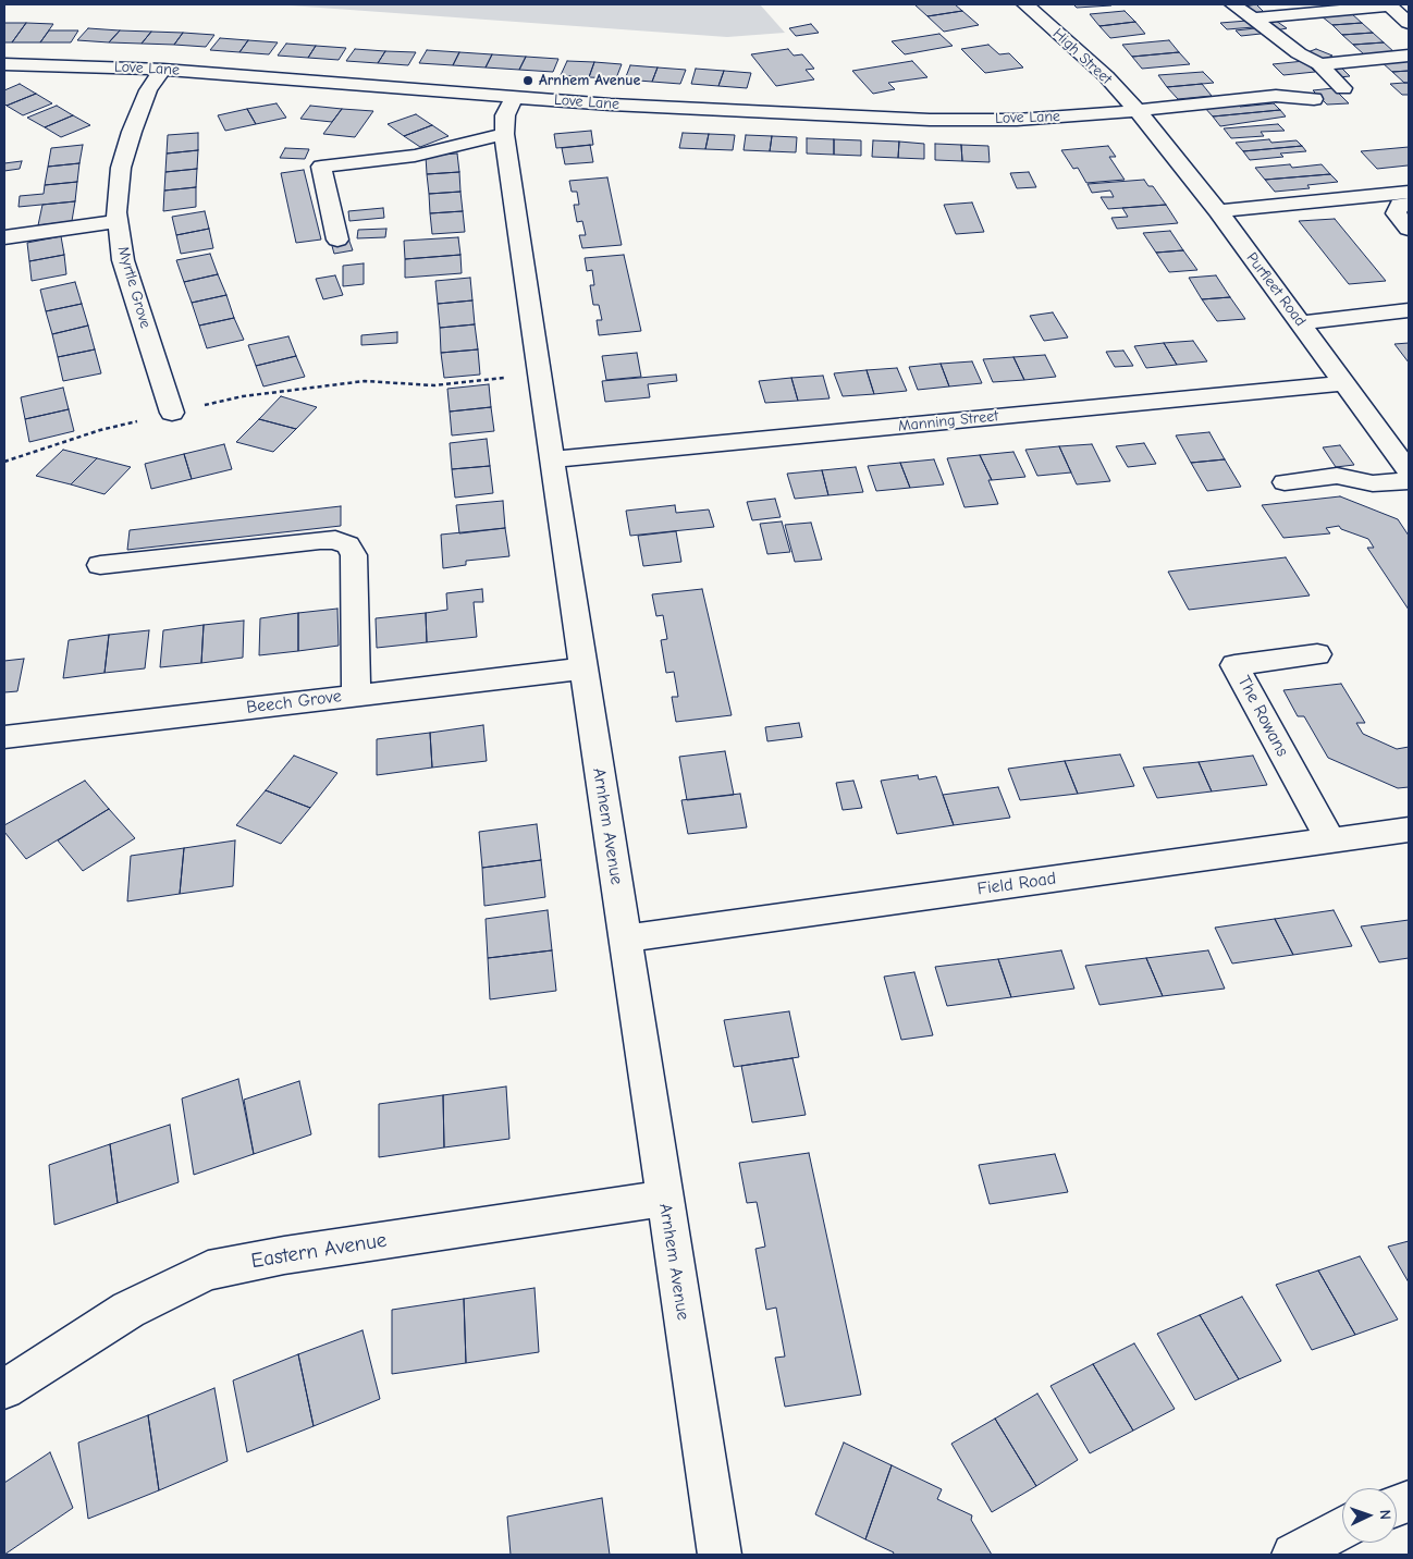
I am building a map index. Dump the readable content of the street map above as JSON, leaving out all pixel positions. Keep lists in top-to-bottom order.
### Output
{
  "streets": {
    "street": [
      "High Street",
      "Love Lane",
      "Myrtle Grove",
      "Purfleet Road",
      "Manning Street",
      "Beech Grove",
      "The Rowans",
      "Arnhem Avenue",
      "Field Road",
      "Eastern Avenue"
    ]
  },
  "crossings": [
    ["High Street", "Love Lane"],
    ["High Street", "Purfleet Road"],
    ["Love Lane", "Myrtle Grove"],
    ["Love Lane", "Purfleet Road"],
    ["Love Lane", "Arnhem Avenue"],
    ["Purfleet Road", "Manning Street"],
    ["Manning Street", "Arnhem Avenue"],
    ["Beech Grove", "Arnhem Avenue"],
    ["The Rowans", "Field Road"],
    ["Arnhem Avenue", "Field Road"],
    ["Arnhem Avenue", "Eastern Avenue"]
  ],
  "places": ["Arnhem Avenue"],
  "north": "right"
}
